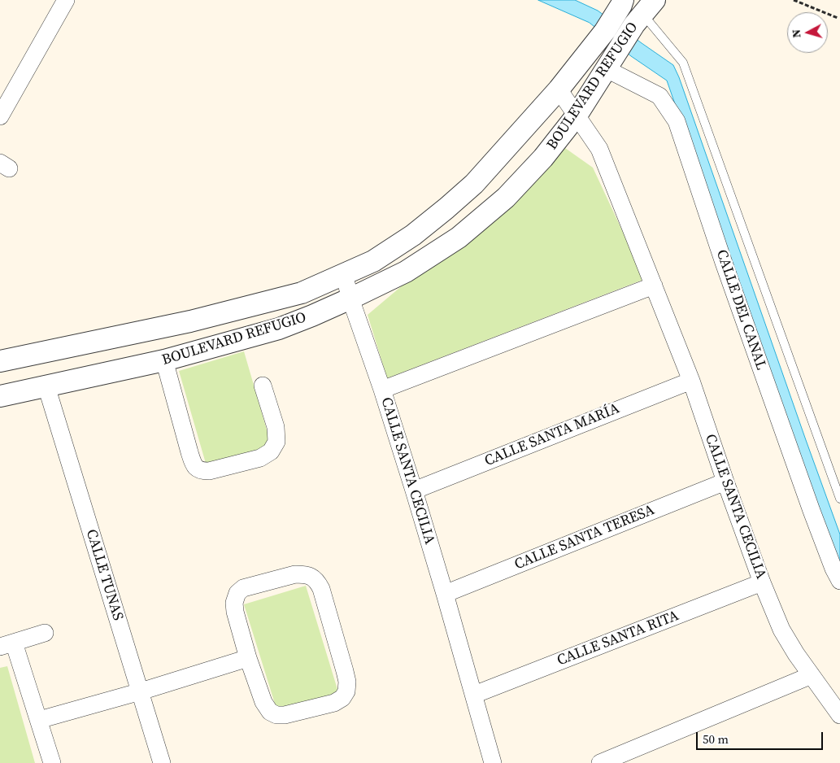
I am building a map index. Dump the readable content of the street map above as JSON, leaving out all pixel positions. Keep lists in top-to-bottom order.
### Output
{
  "streets": {
    "street": [
      "BOULEVARD REFUGIO",
      "CALLE DEL CANAL",
      "CALLE SANTA MARÍA",
      "CALLE SANTA CECILIA",
      "CALLE SANTA TERESA",
      "CALLE TUNAS",
      "CALLE SANTA RITA"
    ]
  },
  "crossings": [
    ["BOULEVARD REFUGIO", "CALLE DEL CANAL"],
    ["BOULEVARD REFUGIO", "CALLE SANTA CECILIA"],
    ["BOULEVARD REFUGIO", "CALLE TUNAS"],
    ["CALLE SANTA MARÍA", "CALLE SANTA CECILIA"],
    ["CALLE SANTA CECILIA", "CALLE SANTA TERESA"],
    ["CALLE SANTA CECILIA", "CALLE SANTA RITA"]
  ],
  "scale_bar": "50 m",
  "north": "left"
}
